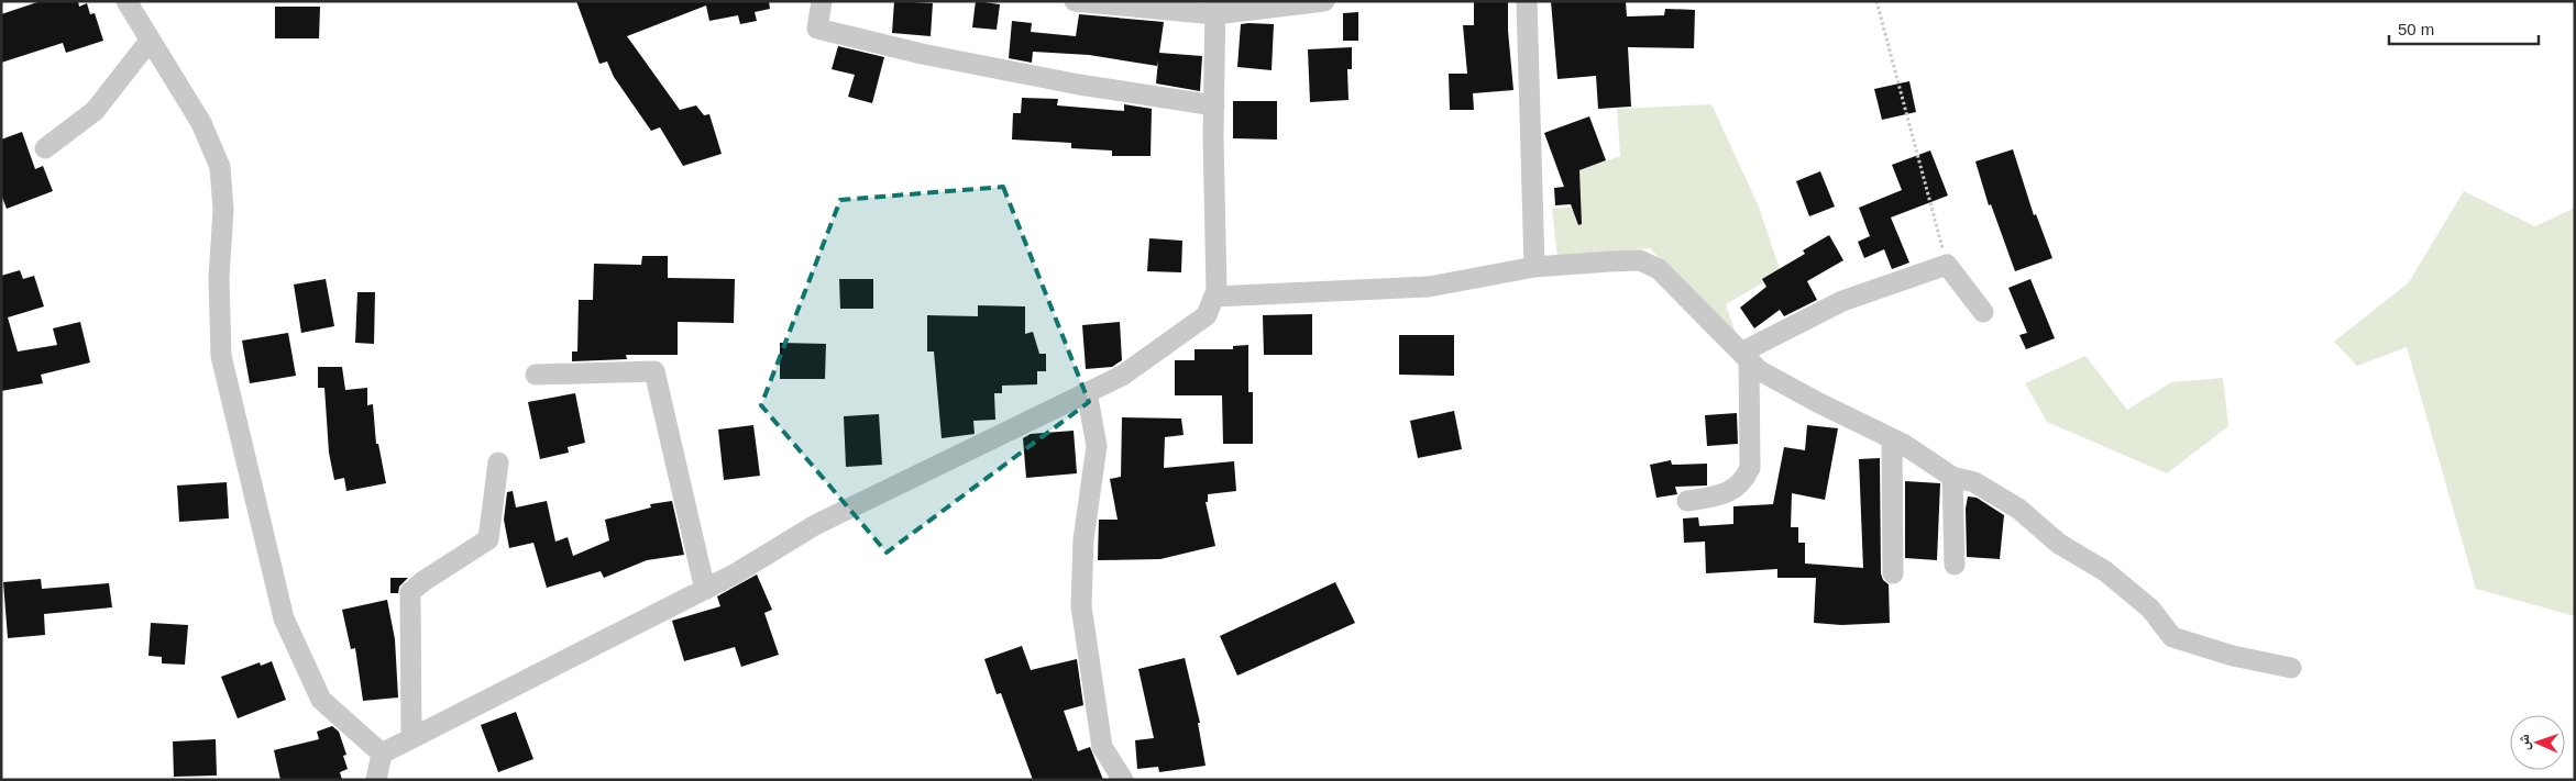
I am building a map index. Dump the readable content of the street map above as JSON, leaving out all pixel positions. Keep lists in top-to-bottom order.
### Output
{
  "scale_bar": "50 m",
  "north": "left"
}
